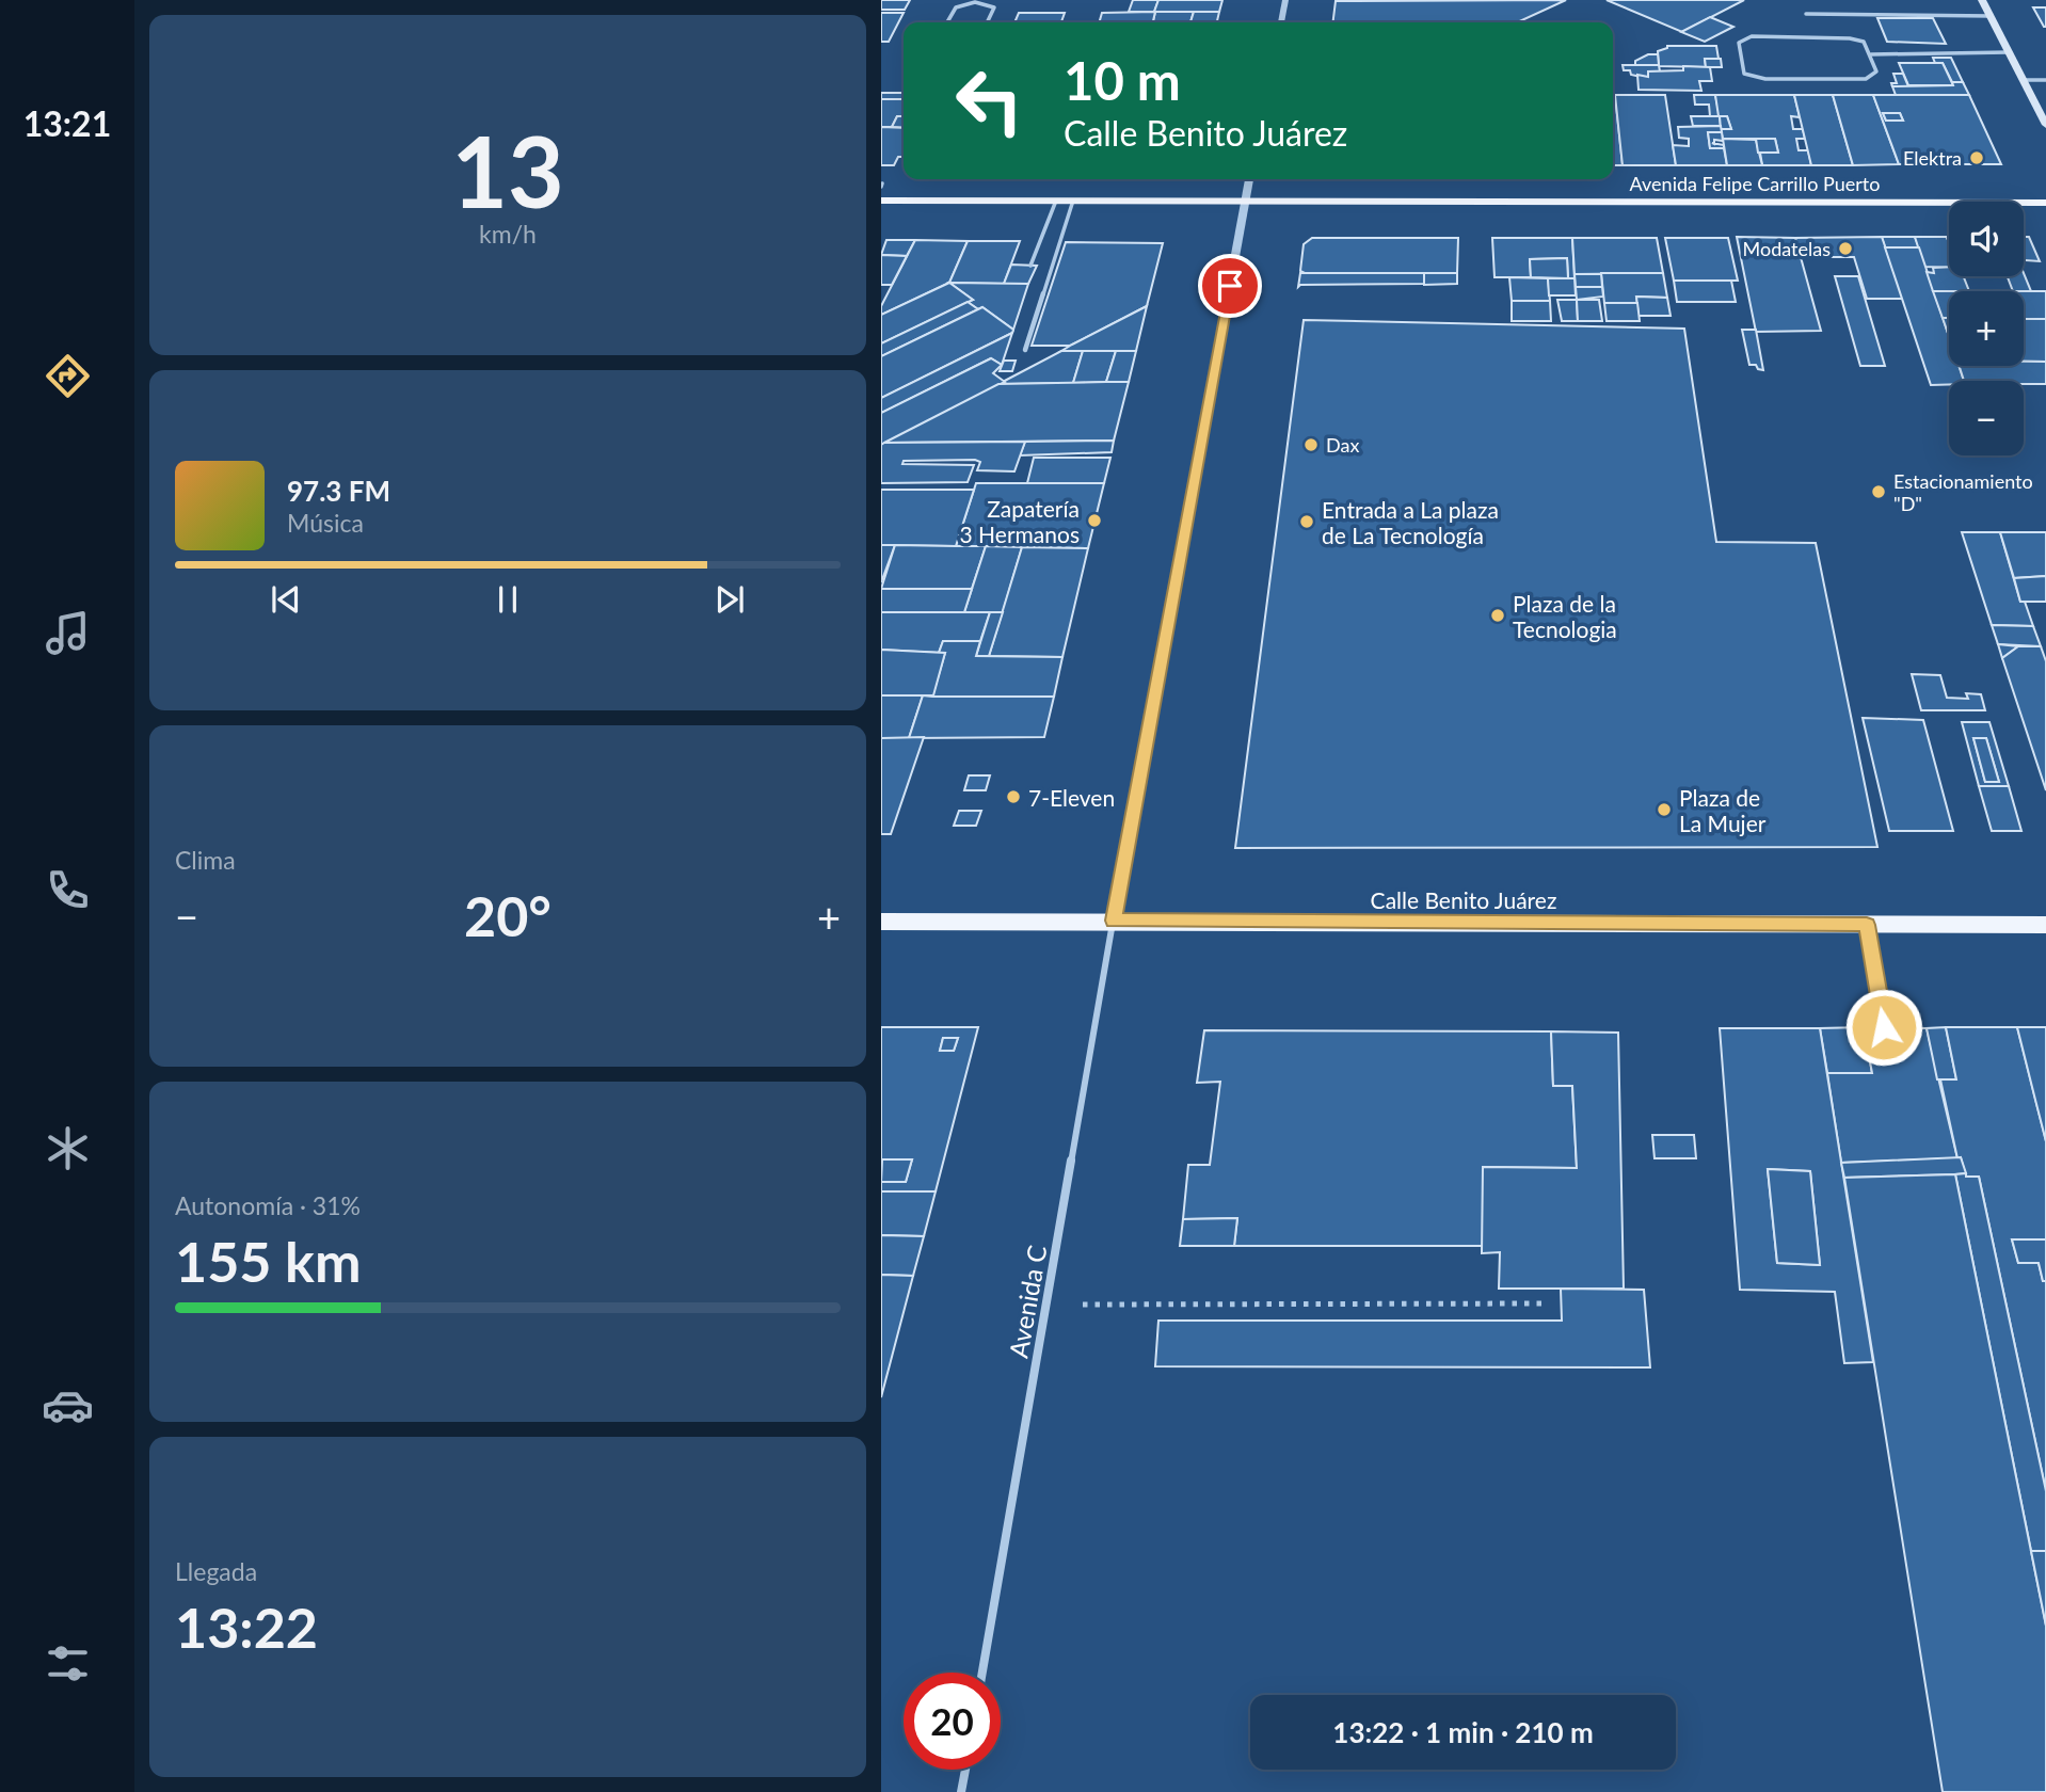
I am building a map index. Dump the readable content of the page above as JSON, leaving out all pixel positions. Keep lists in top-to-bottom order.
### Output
{
  "streets": {
    "main road": ["Avenida Felipe Carrillo Puerto", "Calle Benito Juárez"],
    "street": ["Avenida C"]
  },
  "crossings": [
    ["Calle Benito Juárez", "Avenida C"]
  ],
  "places": [
    "Elektra",
    "Modatelas",
    "Dax",
    "Estacionamiento \"D\"",
    "Zapatería 3 Hermanos",
    "Entrada a La plaza de La Tecnología",
    "Plaza de la Tecnologia",
    "7-Eleven",
    "Plaza de La Mujer"
  ],
  "page": {
    "tabs": "13:21",
    "tile": [
      ["13", "km/h"],
      "Clima",
      ["Autonomía · 31%", "155 km"],
      ["Llegada", "13:22"]
    ],
    "turn": ["10 m", "Calle Benito Juárez"],
    "map_buttons": ["+", "−"],
    "song": ["97.3 FM", "Música"],
    "heat": ["−", "20°", "+"],
    "limit": "20",
    "trip": "13:22 · 1 min · 210 m"
  }
}
